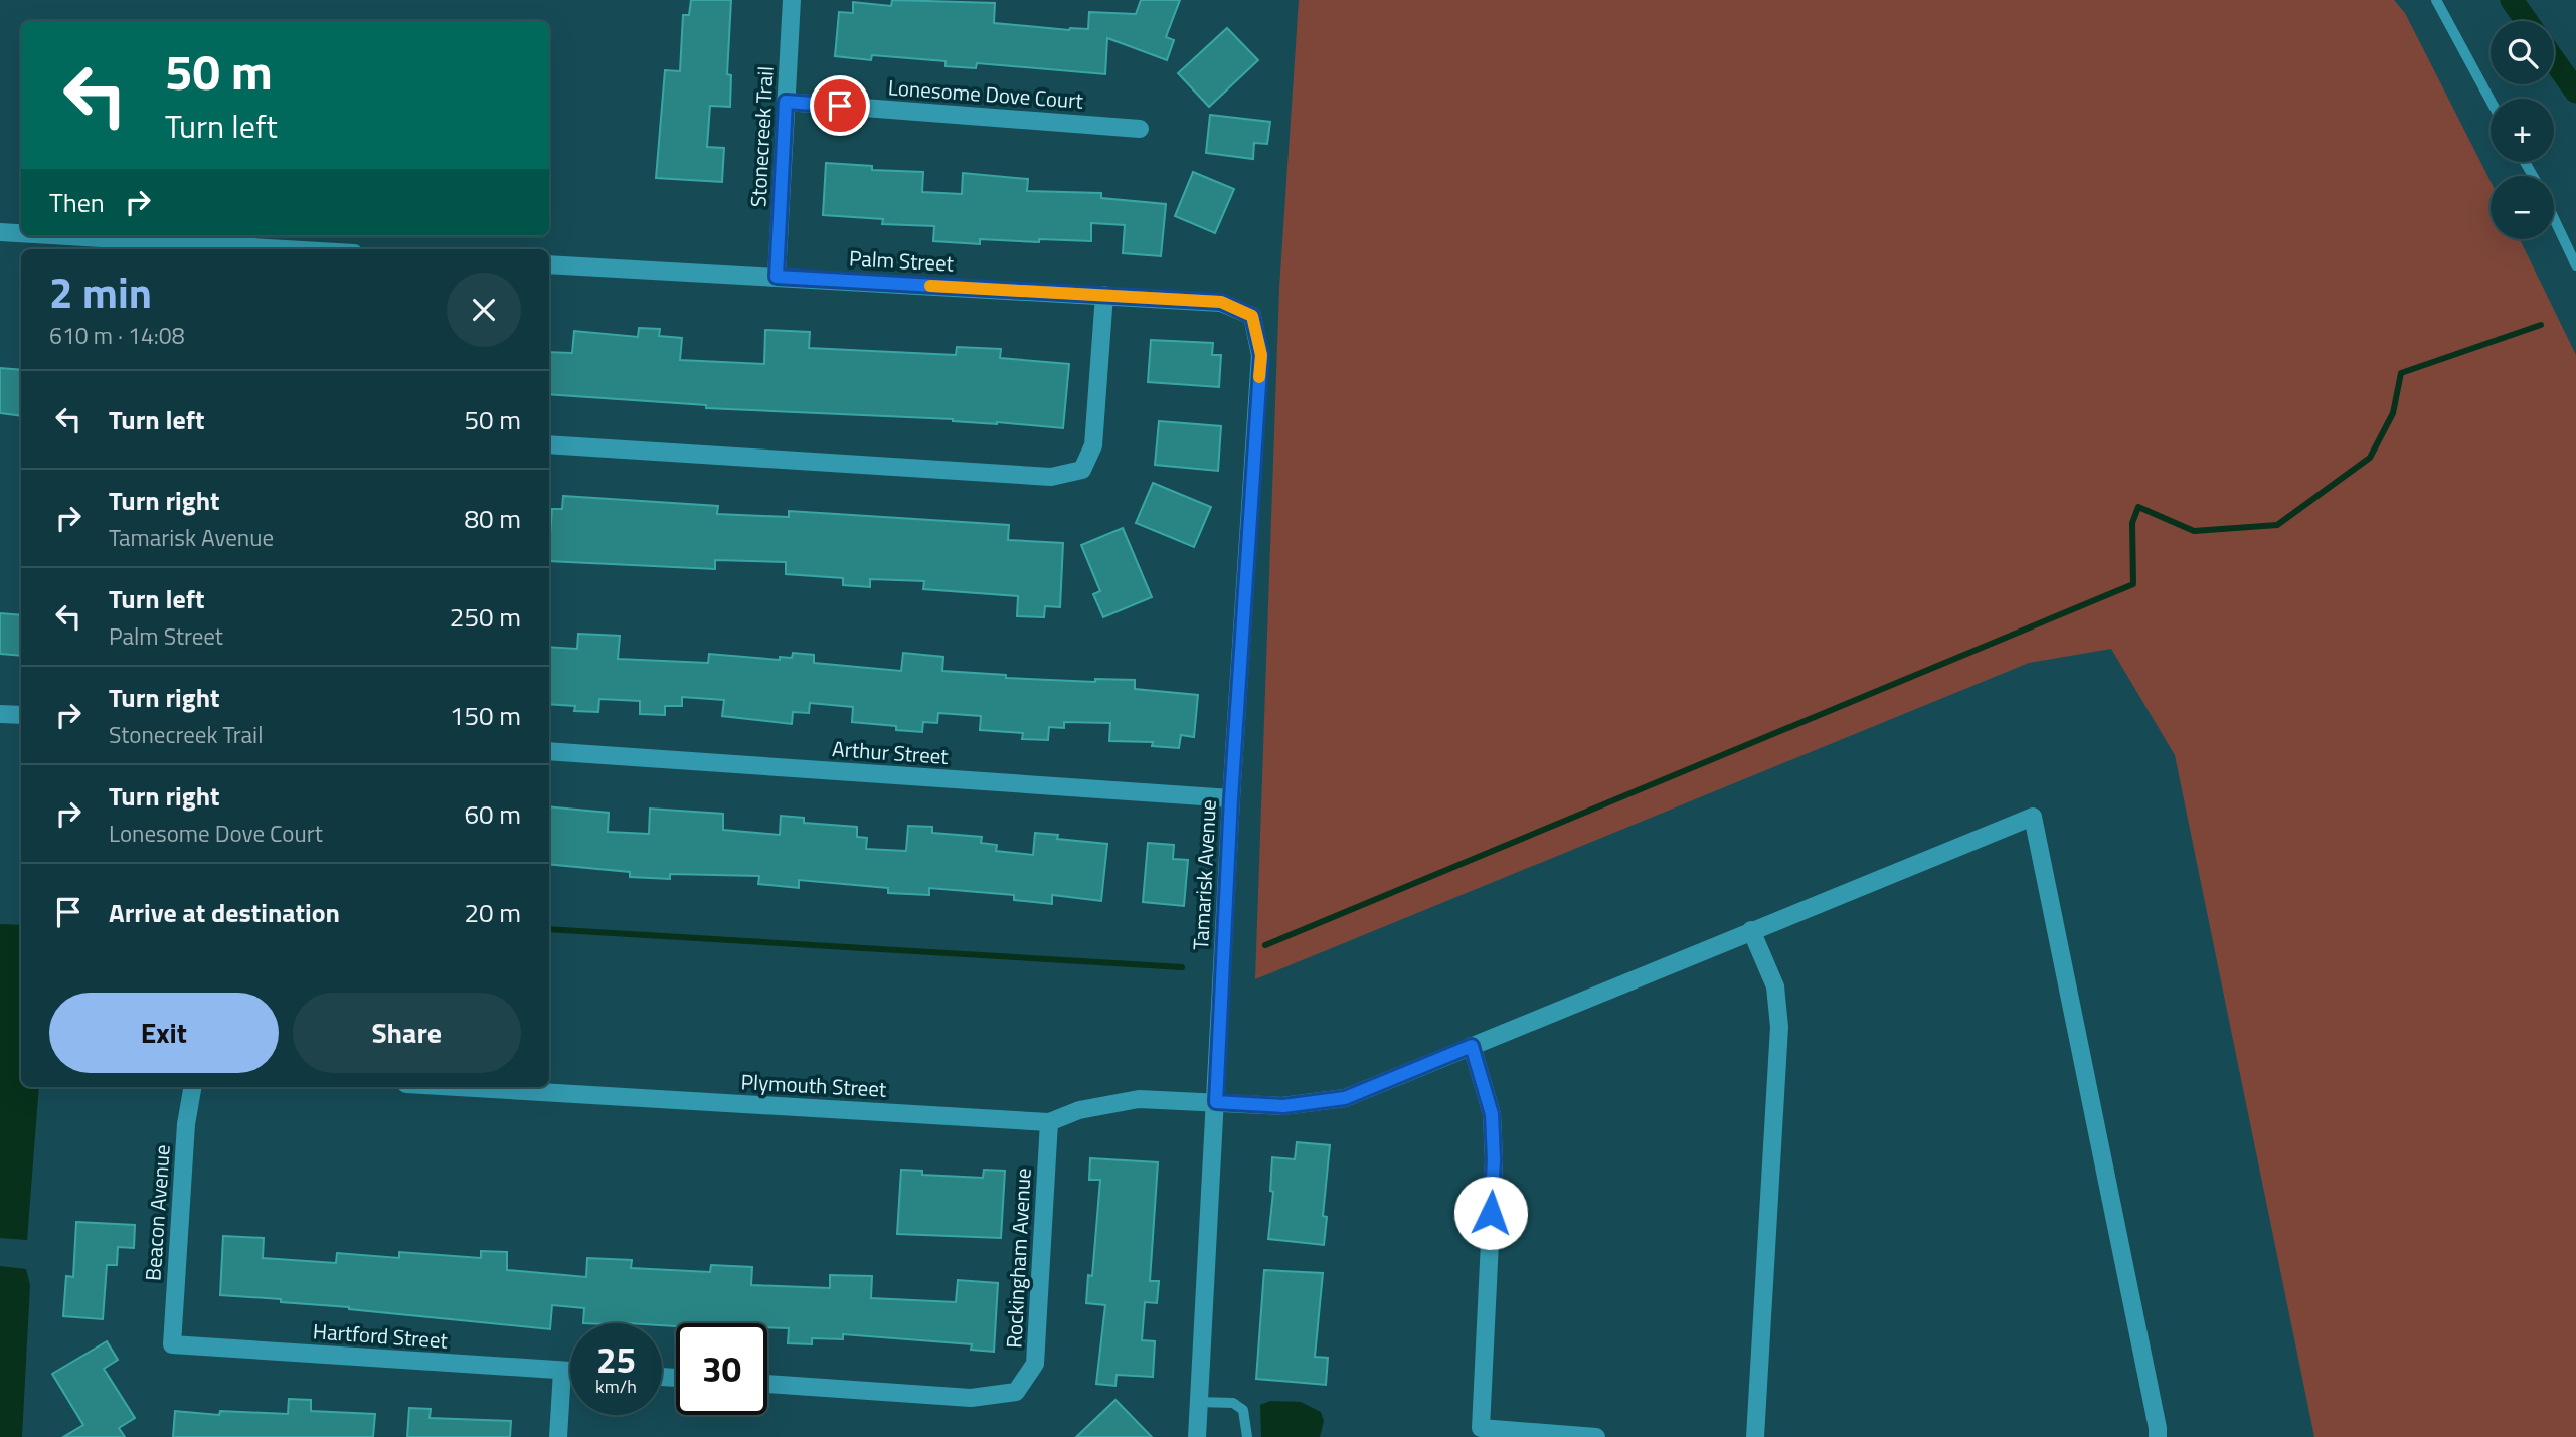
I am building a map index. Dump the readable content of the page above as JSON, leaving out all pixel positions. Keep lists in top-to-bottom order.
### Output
{
  "streets": {
    "street": [
      "Lonesome Dove Court",
      "Stonecreek Trail",
      "Palm Street",
      "Arthur Street",
      "Tamarisk Avenue",
      "Plymouth Street",
      "Beacon Avenue",
      "Rockingham Avenue",
      "Hartford Street"
    ]
  },
  "crossings": [
    ["Lonesome Dove Court", "Stonecreek Trail"],
    ["Stonecreek Trail", "Palm Street"],
    ["Palm Street", "Tamarisk Avenue"],
    ["Arthur Street", "Tamarisk Avenue"],
    ["Tamarisk Avenue", "Plymouth Street"],
    ["Plymouth Street", "Rockingham Avenue"],
    ["Beacon Avenue", "Hartford Street"]
  ],
  "page": {
    "map_buttons": ["+", "−"],
    "turn": ["50 m", "Turn left"],
    "then": "Then",
    "heading": ["2 min", "610 m · 14:08"],
    "list": [
      {
        "name": "Turn left",
        "value": "50 m"
      },
      {
        "name": "Turn right",
        "note": "Tamarisk Avenue",
        "value": "80 m"
      },
      {
        "name": "Turn left",
        "note": "Palm Street",
        "value": "250 m"
      },
      {
        "name": "Turn right",
        "note": "Stonecreek Trail",
        "value": "150 m"
      },
      {
        "name": "Turn right",
        "note": "Lonesome Dove Court",
        "value": "60 m"
      },
      {
        "name": "Arrive at destination",
        "value": "20 m"
      }
    ],
    "buttons": ["Exit", "Share"],
    "speed": "25 km/h",
    "limit": "30"
  }
}
